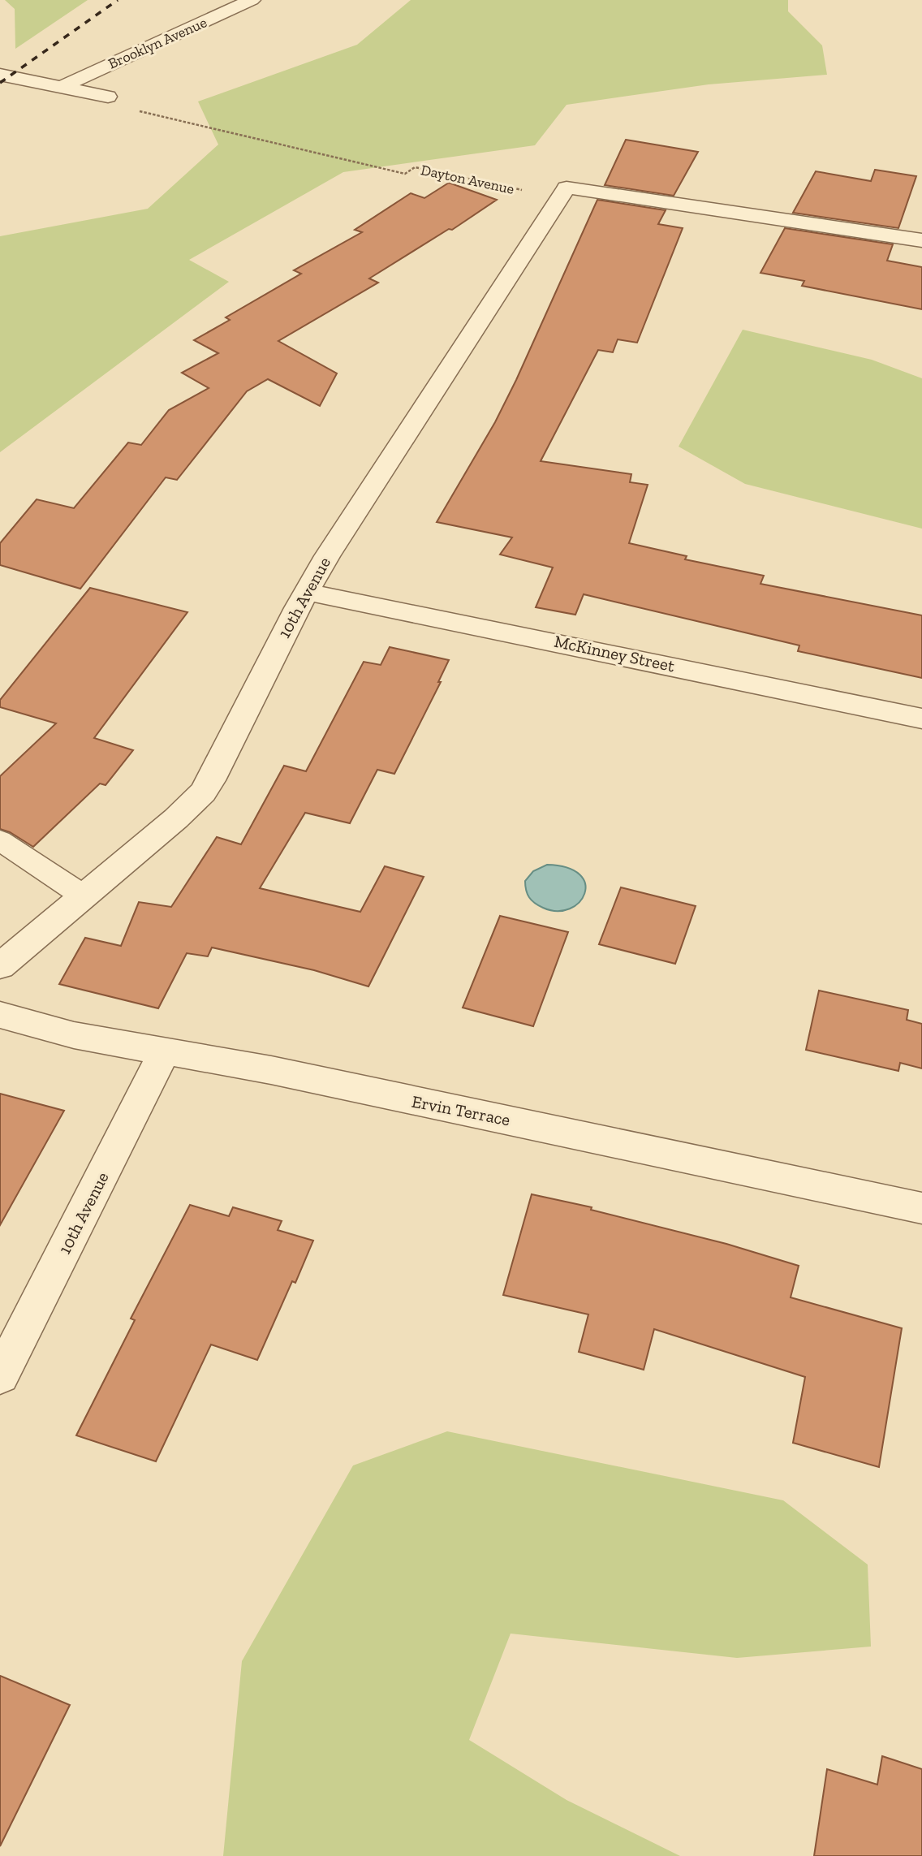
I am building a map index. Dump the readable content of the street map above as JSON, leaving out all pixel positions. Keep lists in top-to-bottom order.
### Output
{
  "streets": {
    "street": [
      "Brooklyn Avenue",
      "10th Avenue",
      "McKinney Street",
      "Ervin Terrace"
    ],
    "path": ["Dayton Avenue"]
  },
  "crossings": [
    ["Dayton Avenue", "10th Avenue"],
    ["10th Avenue", "McKinney Street"],
    ["10th Avenue", "Ervin Terrace"]
  ]
}
